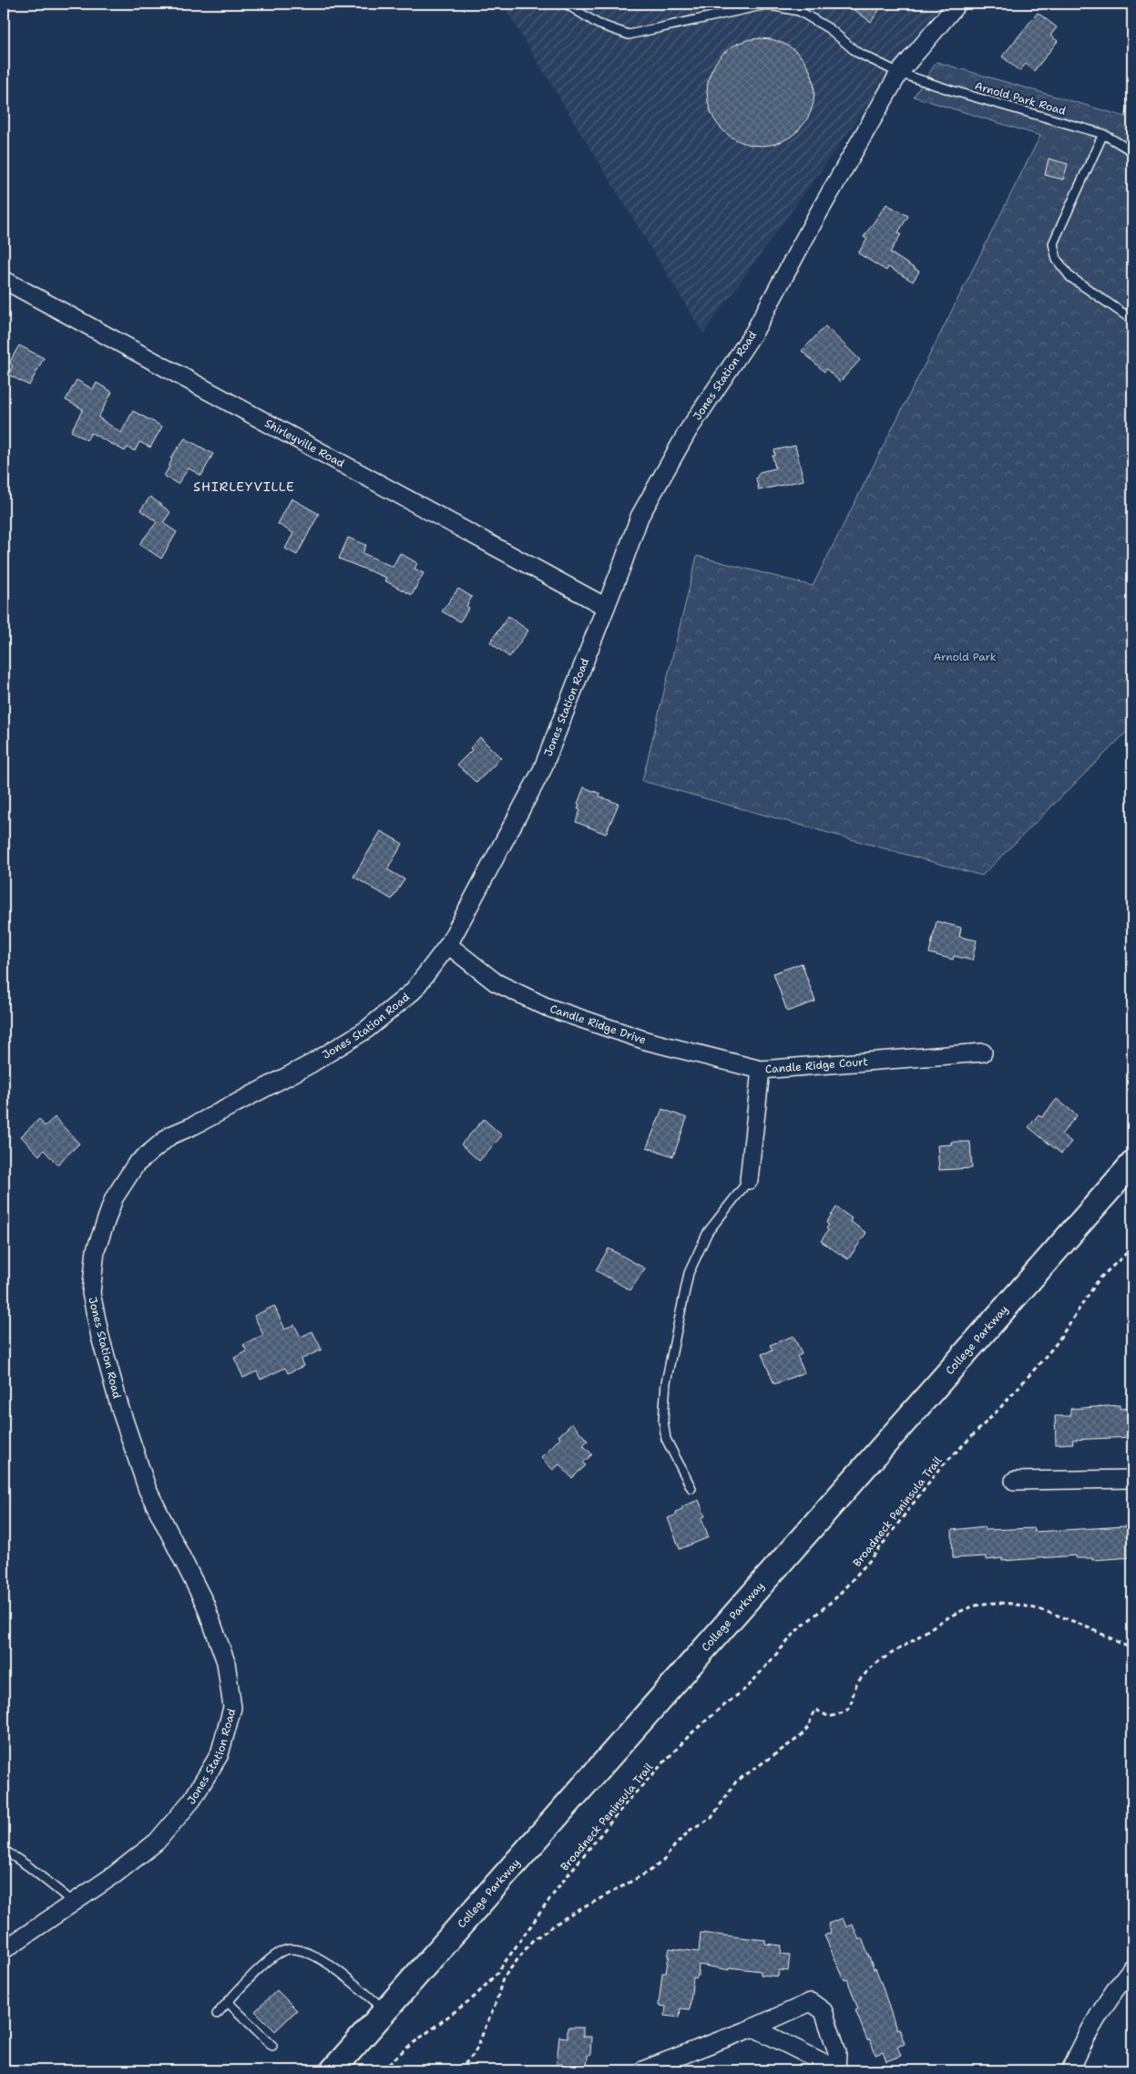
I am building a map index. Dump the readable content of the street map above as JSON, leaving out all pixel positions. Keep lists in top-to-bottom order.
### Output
{
  "streets": {
    "main road": ["College Parkway"],
    "street": [
      "Jones Station Road",
      "Shirleyville Road",
      "Candle Ridge Drive",
      "Candle Ridge Court"
    ],
    "lane": ["Arnold Park Road"],
    "path": ["Broadneck Peninsula Trail"]
  },
  "crossings": [
    ["Arnold Park Road", "Jones Station Road"],
    ["Jones Station Road", "Shirleyville Road"],
    ["Jones Station Road", "Candle Ridge Drive"],
    ["Candle Ridge Drive", "Candle Ridge Court"]
  ],
  "districts": ["SHIRLEYVILLE"],
  "parks": ["Arnold Park"]
}
